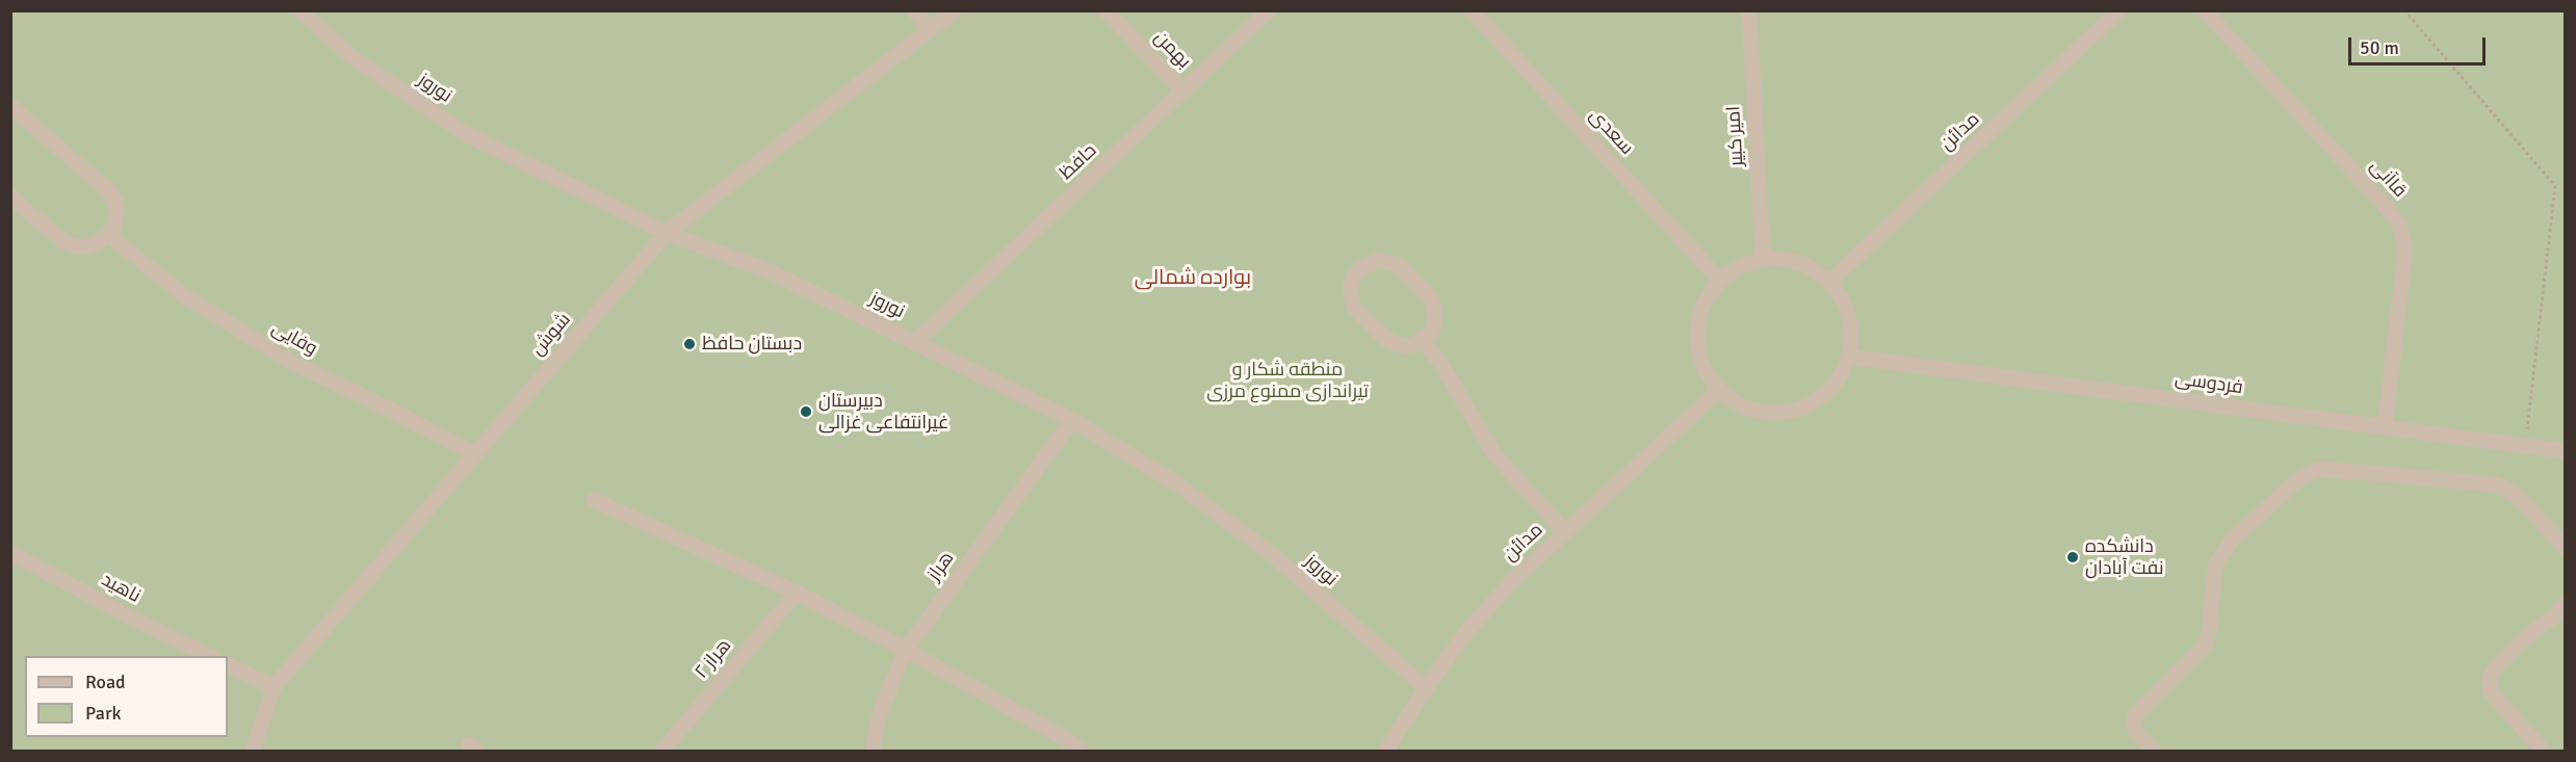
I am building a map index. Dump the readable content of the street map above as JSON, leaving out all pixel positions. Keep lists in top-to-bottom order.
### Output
{
  "streets": {
    "street": [
      "بهمن",
      "نوروز",
      "سعدی",
      "مدائن",
      "امیر کبیر",
      "حافظ",
      "قاآنی",
      "شوش",
      "وفایی",
      "فردوسی",
      "هراز",
      "ناهید",
      "هراز ۲"
    ]
  },
  "crossings": [
    ["بهمن", "حافظ"],
    ["نوروز", "مدائن"],
    ["نوروز", "حافظ"],
    ["نوروز", "شوش"],
    ["نوروز", "هراز"],
    ["سعدی", "مدائن"],
    ["سعدی", "امیر کبیر"],
    ["سعدی", "فردوسی"],
    ["مدائن", "امیر کبیر"],
    ["مدائن", "فردوسی"],
    ["امیر کبیر", "فردوسی"],
    ["قاآنی", "فردوسی"],
    ["شوش", "وفایی"]
  ],
  "districts": ["بوارده شمالی"],
  "parks": ["منطقه شکار و تیراندازی ممنوع مرزی"],
  "places": ["دبستان حافظ", "دبیرستان غیرانتفاعی غزالی", "دانشکده نفت آبادان"],
  "legend": ["Road", "Park"],
  "scale_bar": "50 m"
}
